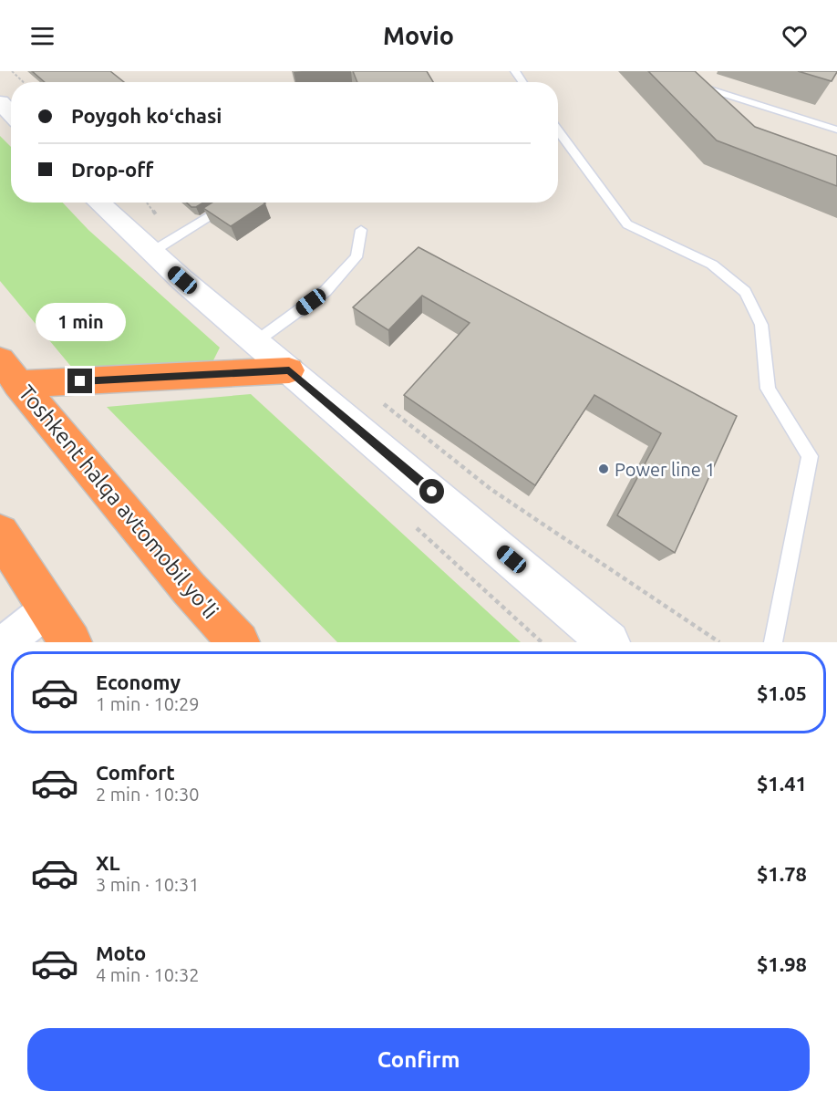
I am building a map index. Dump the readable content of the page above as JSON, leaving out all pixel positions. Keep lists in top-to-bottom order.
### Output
{
  "streets": {
    "highway": ["Toshkent halqa avtomobil yo'li"]
  },
  "places": ["Power line 1"],
  "page": {
    "header": "Movio",
    "banner": ["Poygoh koʻchasi", "Drop-off"],
    "bubble": "1 min",
    "list": [
      {
        "name": "Economy",
        "note": "1 min · 10:29",
        "value": "$1.05"
      },
      {
        "name": "Comfort",
        "note": "2 min · 10:30",
        "value": "$1.41"
      },
      {
        "name": "XL",
        "note": "3 min · 10:31",
        "value": "$1.78"
      },
      {
        "name": "Moto",
        "note": "4 min · 10:32",
        "value": "$1.98"
      }
    ],
    "buttons": "Confirm"
  }
}
